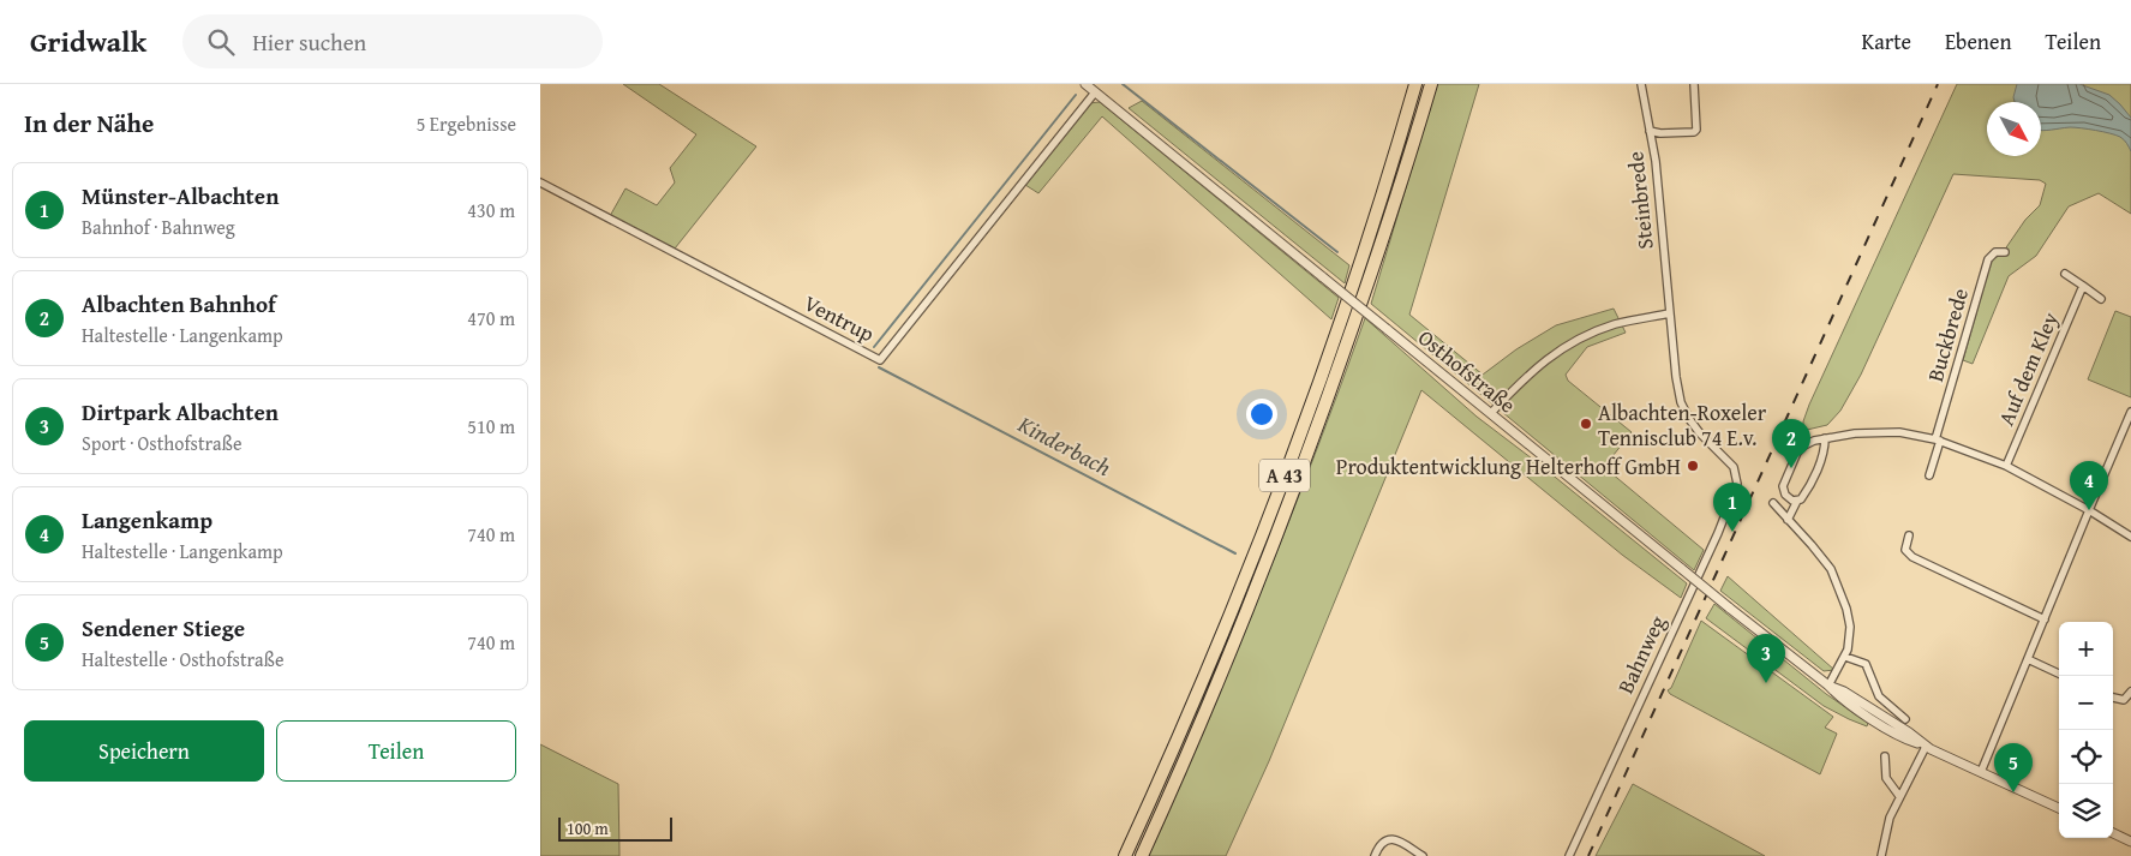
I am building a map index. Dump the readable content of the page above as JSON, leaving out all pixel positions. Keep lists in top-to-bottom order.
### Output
{
  "streets": {
    "highway": ["A 43"],
    "street": [
      "Steinbrede",
      "Ventrup",
      "Buckbrede",
      "Auf dem Kley",
      "Osthofstraße",
      "Bahnweg"
    ]
  },
  "crossings": [
    ["Steinbrede", "Bahnweg"],
    ["Ventrup", "Osthofstraße"]
  ],
  "water": ["Kinderbach"],
  "places": ["Albachten-Roxeler Tennisclub 74 E.v.", "Produktentwicklung Helterhoff GmbH"],
  "scale_bar": "100 m",
  "north": "bottom right",
  "page": {
    "header": "Gridwalk",
    "search": "Hier suchen",
    "nav": ["Karte", "Ebenen", "Teilen"],
    "heading": ["In der Nähe", "5 Ergebnisse"],
    "list": [
      {
        "mark": "1",
        "name": "Münster-Albachten",
        "note": "Bahnhof · Bahnweg",
        "value": "430 m"
      },
      {
        "mark": "2",
        "name": "Albachten Bahnhof",
        "note": "Haltestelle · Langenkamp",
        "value": "470 m"
      },
      {
        "mark": "3",
        "name": "Dirtpark Albachten",
        "note": "Sport · Osthofstraße",
        "value": "510 m"
      },
      {
        "mark": "4",
        "name": "Langenkamp",
        "note": "Haltestelle · Langenkamp",
        "value": "740 m"
      },
      {
        "mark": "5",
        "name": "Sendener Stiege",
        "note": "Haltestelle · Osthofstraße",
        "value": "740 m"
      }
    ],
    "pins": [
      "2",
      "4",
      "1",
      "3",
      "5"
    ],
    "map_buttons": ["+", "−"],
    "buttons": ["Speichern", "Teilen"],
    "scale": "100 m"
  }
}
